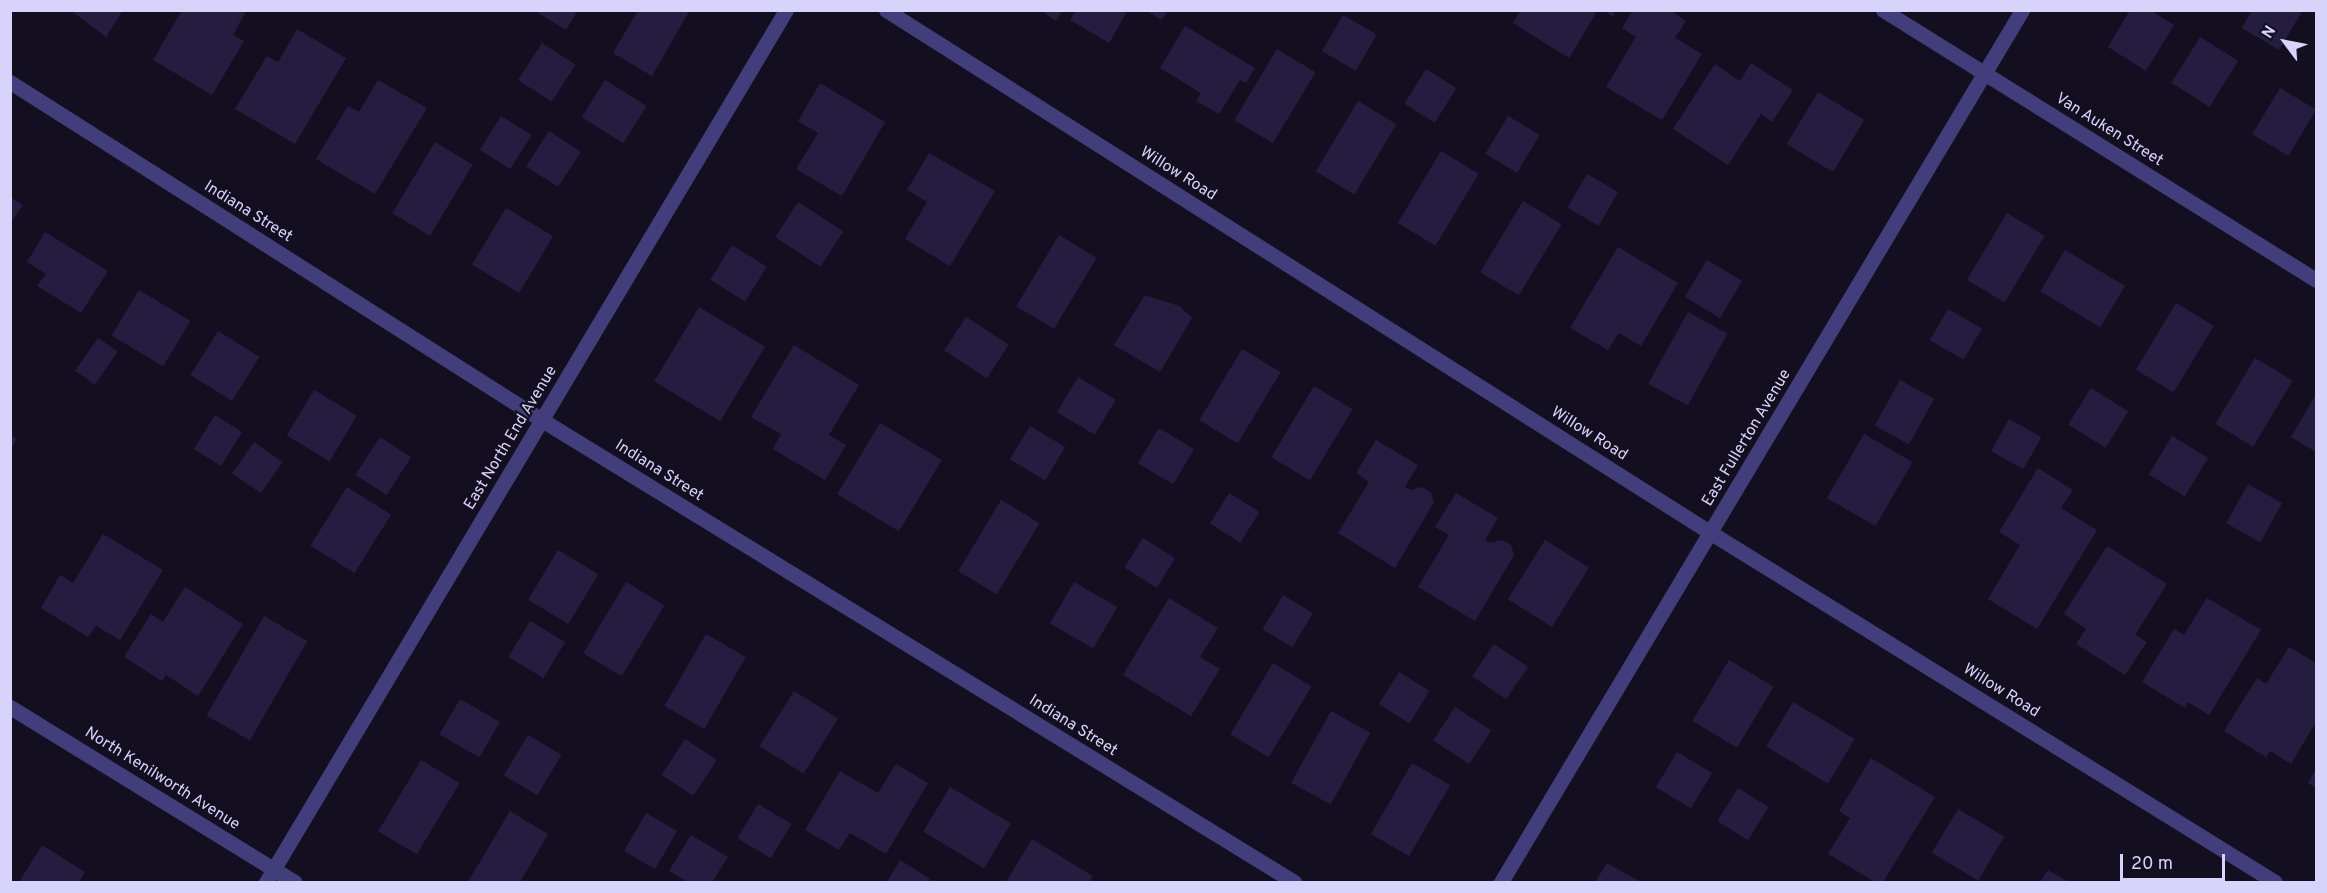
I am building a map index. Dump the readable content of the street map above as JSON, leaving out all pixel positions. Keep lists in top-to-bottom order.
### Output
{
  "streets": {
    "street": [
      "Van Auken Street",
      "Willow Road",
      "Indiana Street",
      "East North End Avenue",
      "East Fullerton Avenue",
      "North Kenilworth Avenue"
    ]
  },
  "crossings": [
    ["Van Auken Street", "East Fullerton Avenue"],
    ["Willow Road", "East Fullerton Avenue"],
    ["Indiana Street", "East North End Avenue"],
    ["East North End Avenue", "North Kenilworth Avenue"]
  ],
  "scale_bar": "20 m",
  "north": "top left"
}
